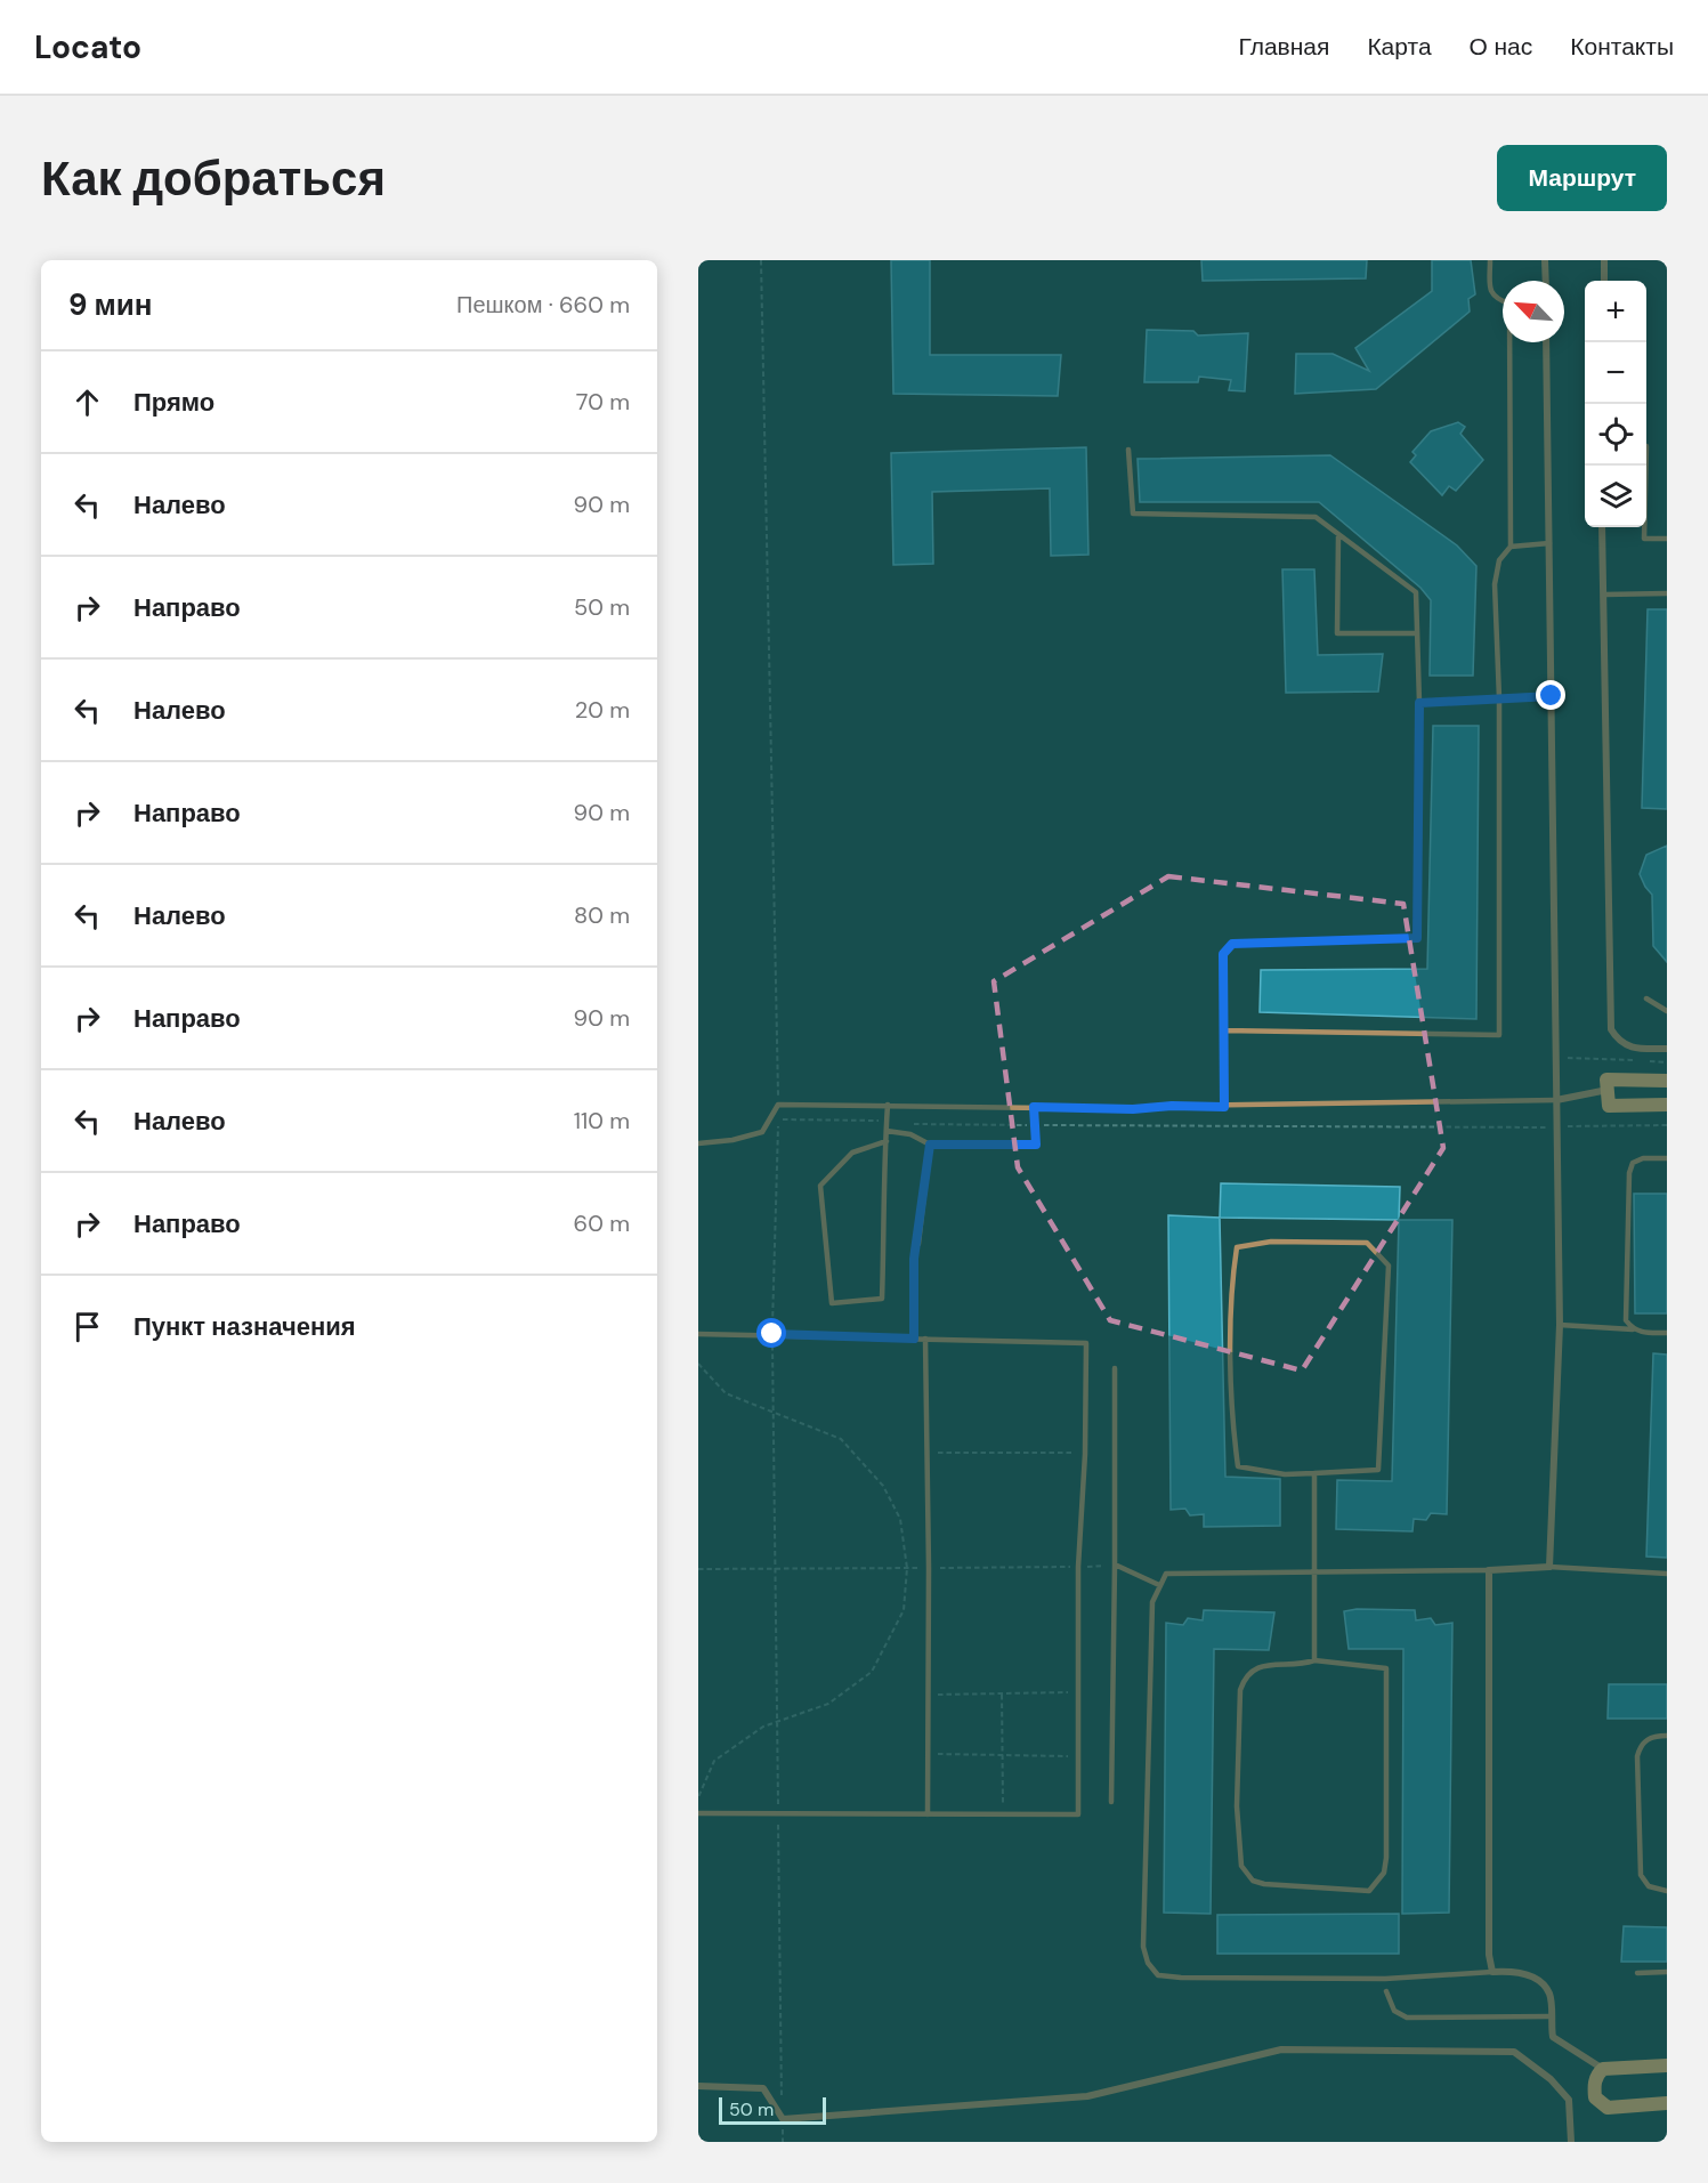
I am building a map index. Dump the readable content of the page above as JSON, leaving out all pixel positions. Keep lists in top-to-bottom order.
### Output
{
  "scale_bar": "50 m",
  "north": "top left",
  "page": {
    "header": "Locato",
    "nav": [
      "Главная",
      "Карта",
      "О нас",
      "Контакты"
    ],
    "buttons": "Маршрут",
    "title": "Как добраться",
    "heading": ["9 мин", "Пешком · 660 m"],
    "map_buttons": ["+", "−"],
    "list": [
      ["Прямо", "70 m"],
      ["Налево", "90 m"],
      ["Направо", "50 m"],
      ["Налево", "20 m"],
      ["Направо", "90 m"],
      ["Налево", "80 m"],
      ["Направо", "90 m"],
      ["Налево", "110 m"],
      ["Направо", "60 m"],
      "Пункт назначения"
    ],
    "scale": "50 m"
  }
}
